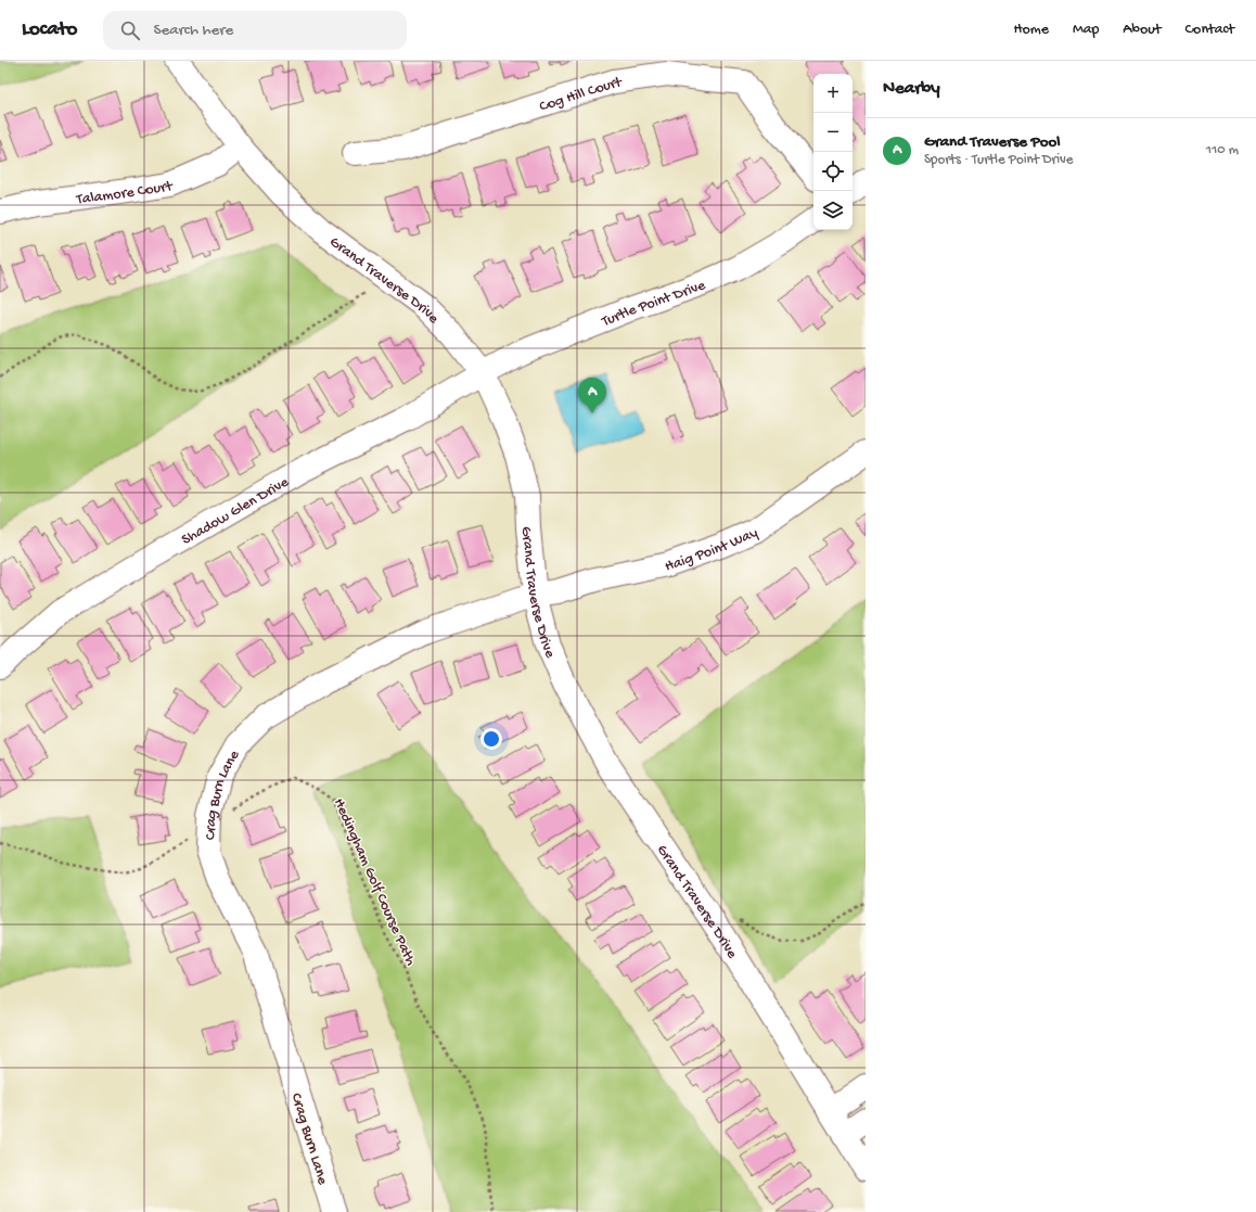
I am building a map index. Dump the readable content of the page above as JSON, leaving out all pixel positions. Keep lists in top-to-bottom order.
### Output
{
  "streets": {
    "street": [
      "Cog Hill Court",
      "Talamore Court",
      "Grand Traverse Drive",
      "Turtle Point Drive",
      "Shadow Glen Drive",
      "Haig Point Way",
      "Crag Burn Lane"
    ],
    "path": ["Hedingham Golf Course Path"]
  },
  "crossings": [
    ["Talamore Court", "Grand Traverse Drive"],
    ["Grand Traverse Drive", "Turtle Point Drive"],
    ["Grand Traverse Drive", "Shadow Glen Drive"],
    ["Grand Traverse Drive", "Haig Point Way"],
    ["Grand Traverse Drive", "Crag Burn Lane"],
    ["Turtle Point Drive", "Shadow Glen Drive"],
    ["Haig Point Way", "Crag Burn Lane"],
    ["Crag Burn Lane", "Hedingham Golf Course Path"]
  ],
  "page": {
    "header": "Locato",
    "search": "Search here",
    "nav": [
      "Home",
      "Map",
      "About",
      "Contact"
    ],
    "heading": "Nearby",
    "map_buttons": ["+", "−"],
    "list": [
      {
        "mark": "A",
        "name": "Grand Traverse Pool",
        "note": "Sports · Turtle Point Drive",
        "value": "110 m"
      }
    ],
    "pins": "A"
  }
}
